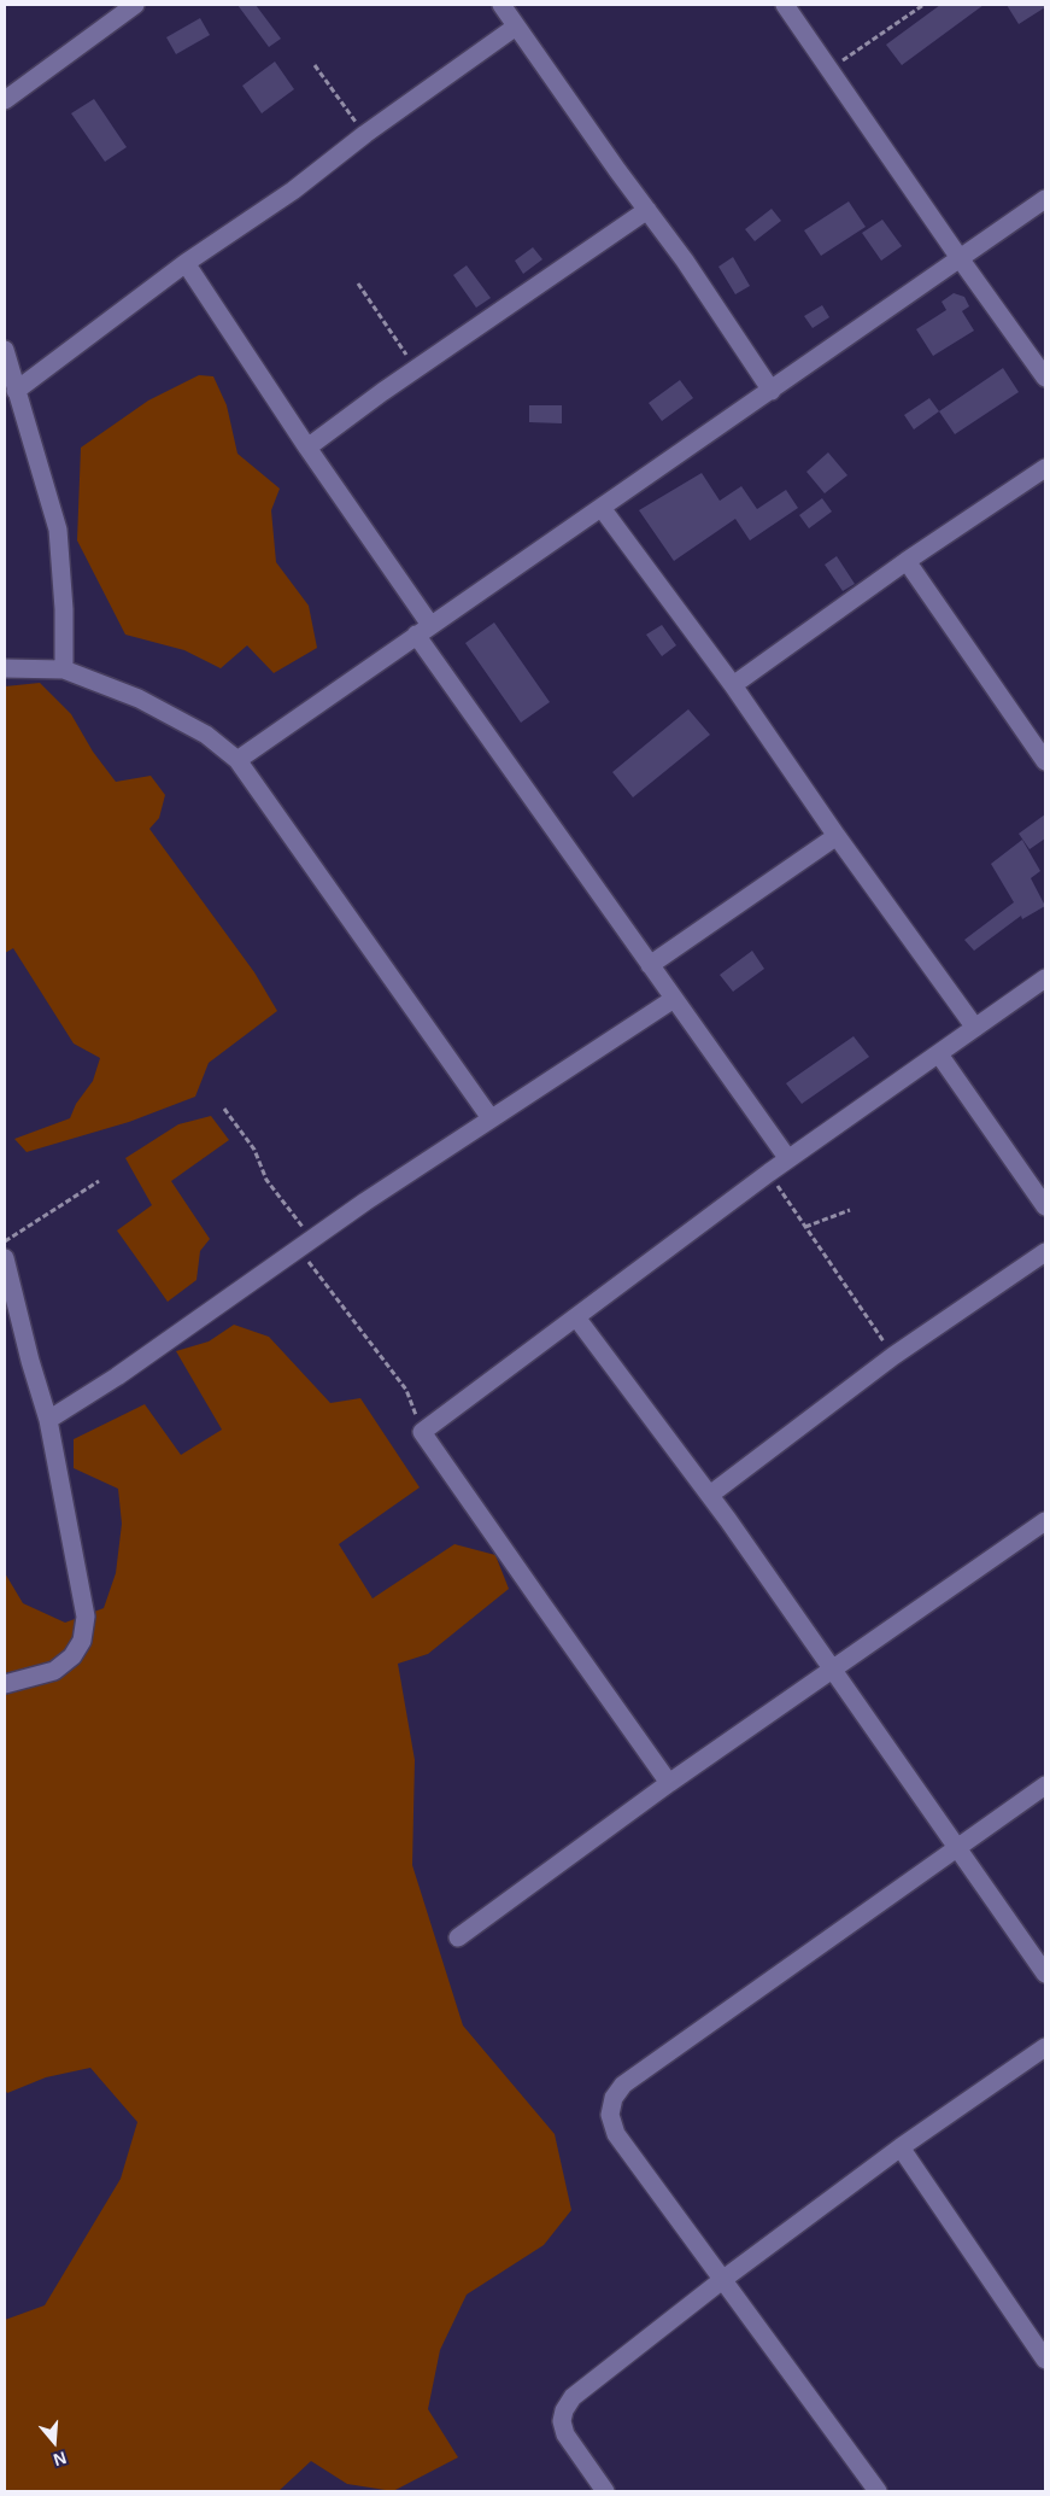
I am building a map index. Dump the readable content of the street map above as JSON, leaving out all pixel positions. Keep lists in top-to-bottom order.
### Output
{
  "north": "bottom"
}
